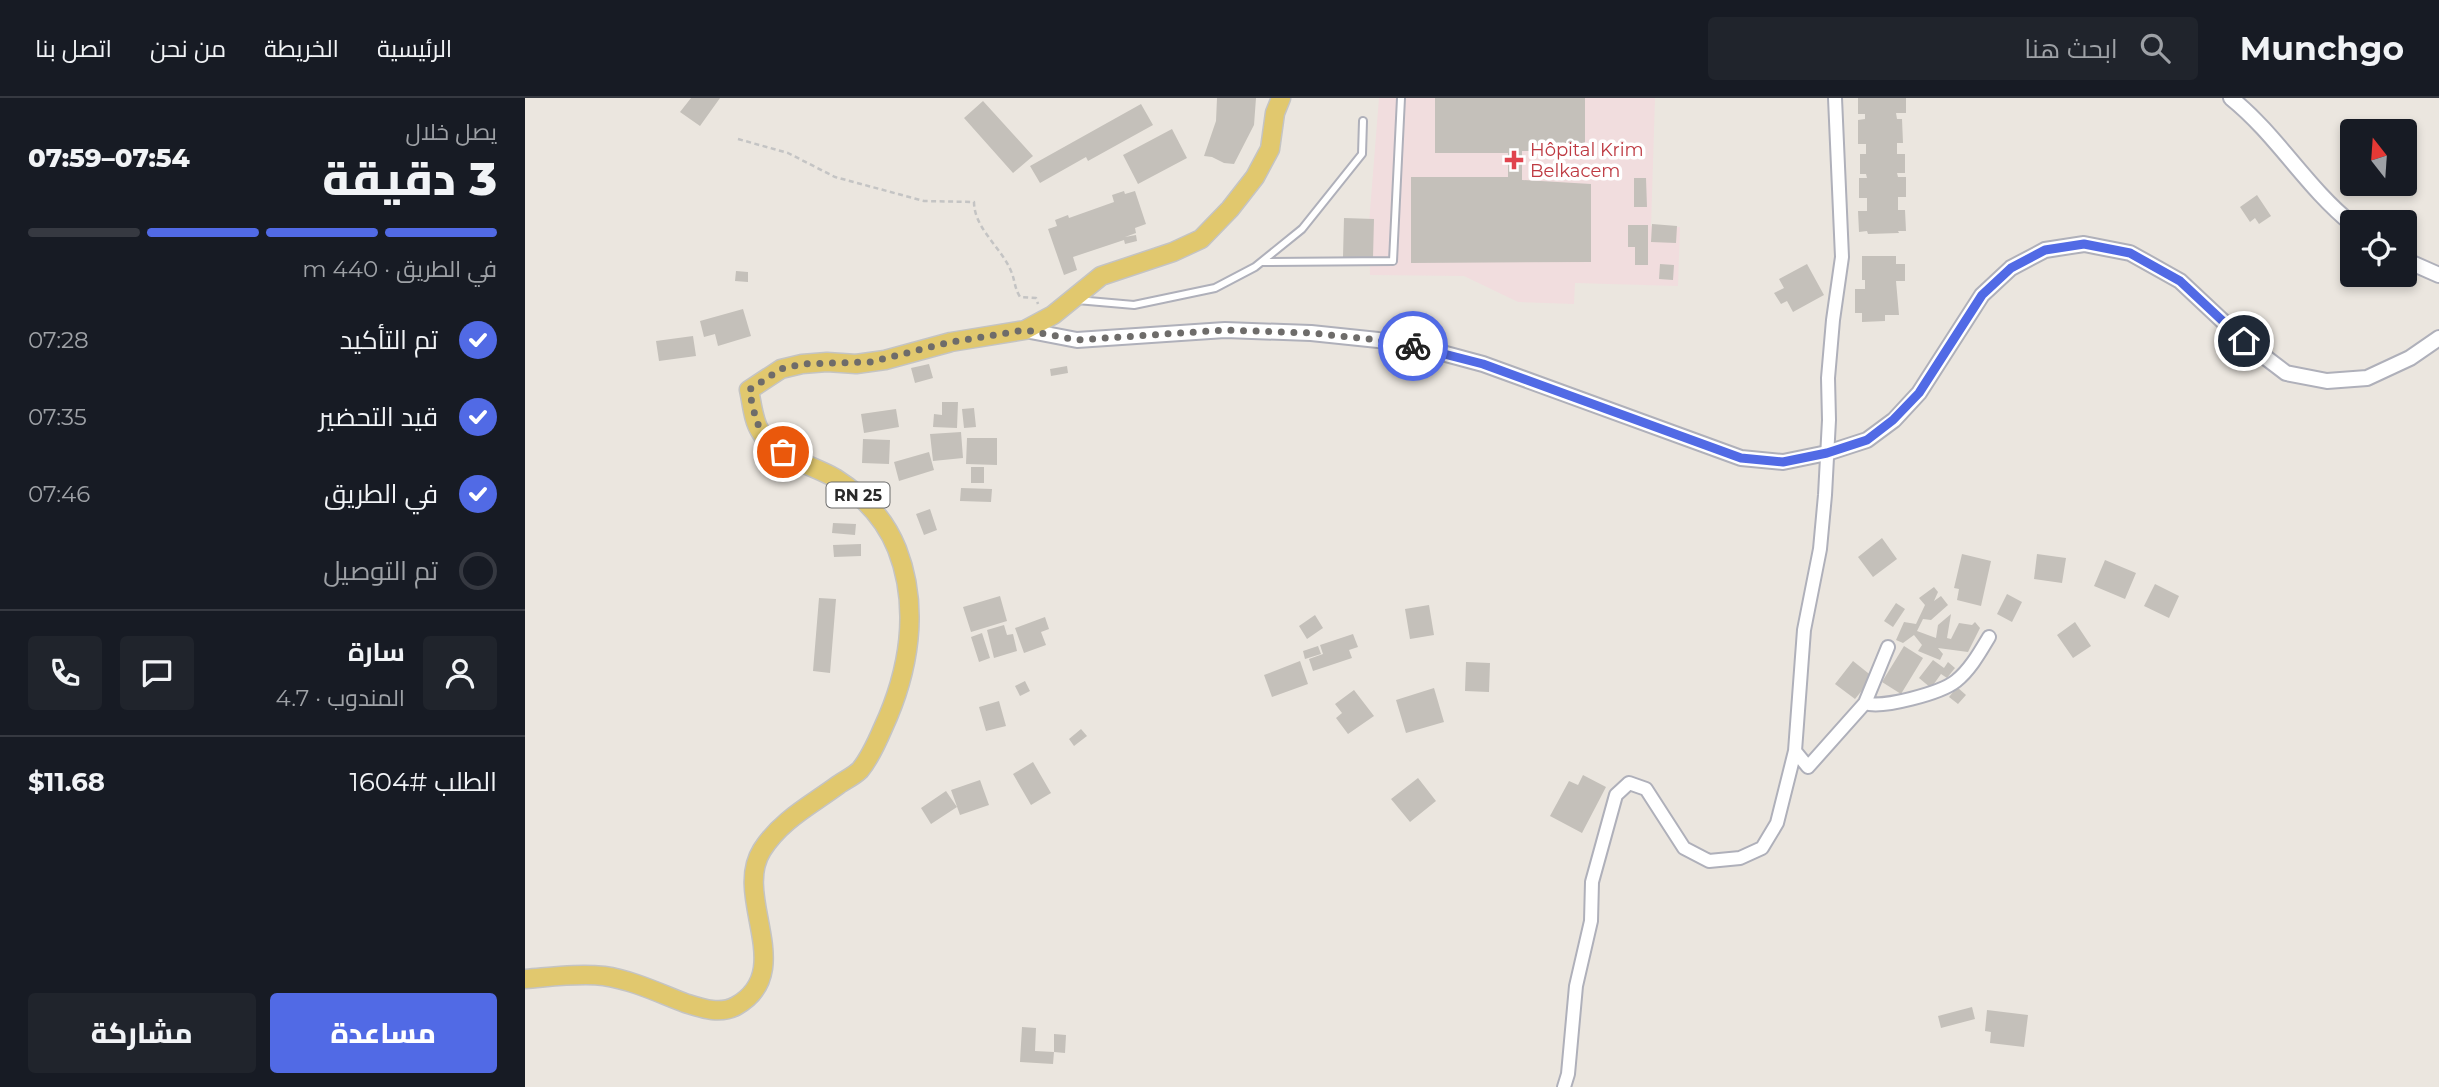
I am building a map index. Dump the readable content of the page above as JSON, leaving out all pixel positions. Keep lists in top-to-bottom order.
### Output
{
  "streets": {
    "main road": ["RN 25"]
  },
  "places": {
    "health": ["Hôpital Krim Belkacem"]
  },
  "north": "top",
  "page": {
    "header": "Munchgo",
    "search": "ابحث هنا",
    "nav": [
      "الرئيسية",
      "الخريطة",
      "من نحن",
      "اتصل بنا"
    ],
    "heading": ["3 دقيقة", "يصل خلال", "07:54–07:59"],
    "panel": [
      "سارة",
      "المندوب · 4.7",
      "الطلب #1604",
      "$11.68"
    ],
    "bar": "في الطريق · 440 m",
    "list": [
      ["تم التأكيد", "07:28"],
      ["قيد التحضير", "07:35"],
      ["في الطريق", "07:46"],
      "تم التوصيل"
    ],
    "buttons": ["مساعدة", "مشاركة"]
  }
}
